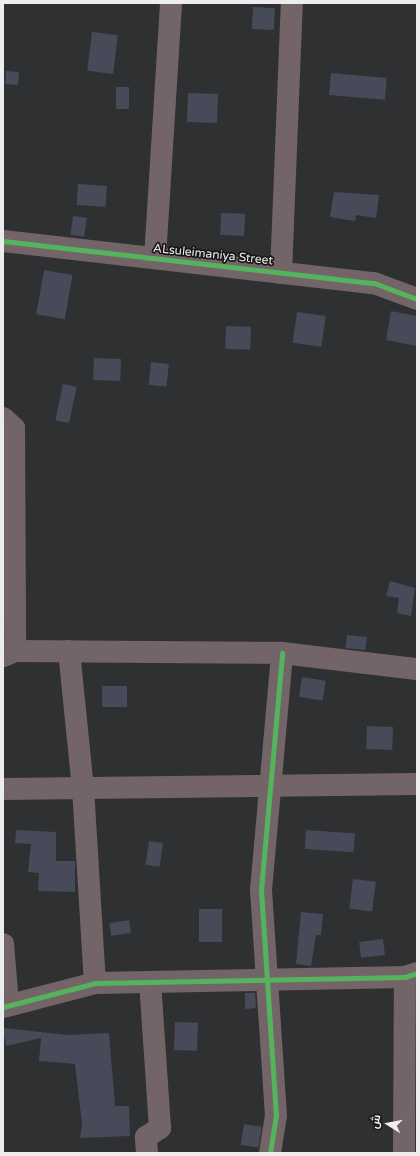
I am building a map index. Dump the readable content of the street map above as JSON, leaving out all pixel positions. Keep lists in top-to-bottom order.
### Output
{
  "streets": {
    "street": ["ALsuleimaniya Street"]
  },
  "north": "left"
}
